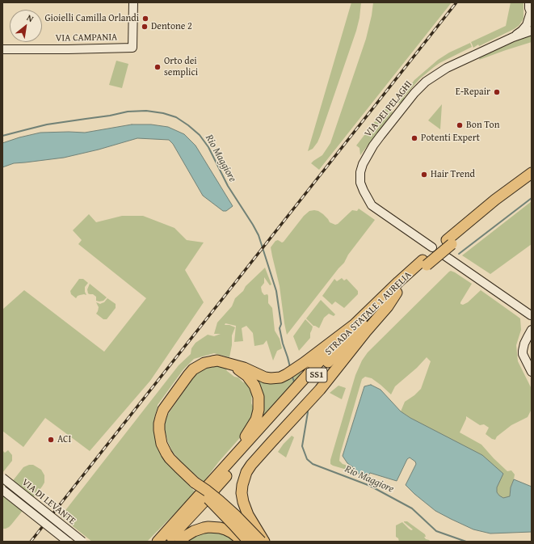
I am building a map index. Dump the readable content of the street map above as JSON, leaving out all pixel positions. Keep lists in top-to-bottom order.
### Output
{
  "streets": {
    "highway": ["STRADA STATALE 1 AURELIA", "SS1"],
    "street": ["VIA CAMPANIA", "VIA DEI PELAGHI", "VIA DI LEVANTE"]
  },
  "water": ["Rio Maggiore"],
  "places": [
    "Gioielli Camilla Orlandi",
    "Dentone 2",
    "Orto dei semplici",
    "E-Repair",
    "Bon Ton",
    "Potenti Expert",
    "Hair Trend",
    "ACI"
  ],
  "north": "top right"
}
